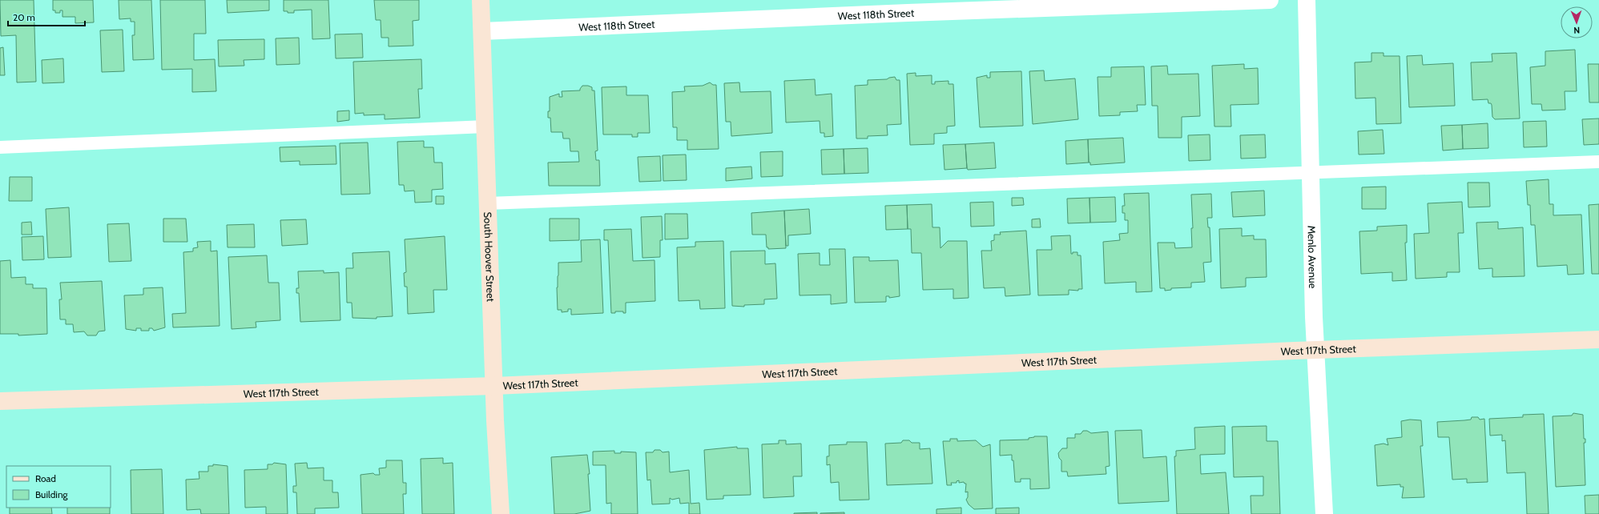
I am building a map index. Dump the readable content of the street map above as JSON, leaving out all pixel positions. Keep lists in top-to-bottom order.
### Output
{
  "streets": {
    "street": [
      "West 118th Street",
      "South Hoover Street",
      "Menlo Avenue",
      "West 117th Street"
    ]
  },
  "crossings": [
    ["West 118th Street", "South Hoover Street"],
    ["South Hoover Street", "West 117th Street"],
    ["Menlo Avenue", "West 117th Street"]
  ],
  "legend": ["Road", "Building"],
  "scale_bar": "20 m",
  "north": "bottom"
}
